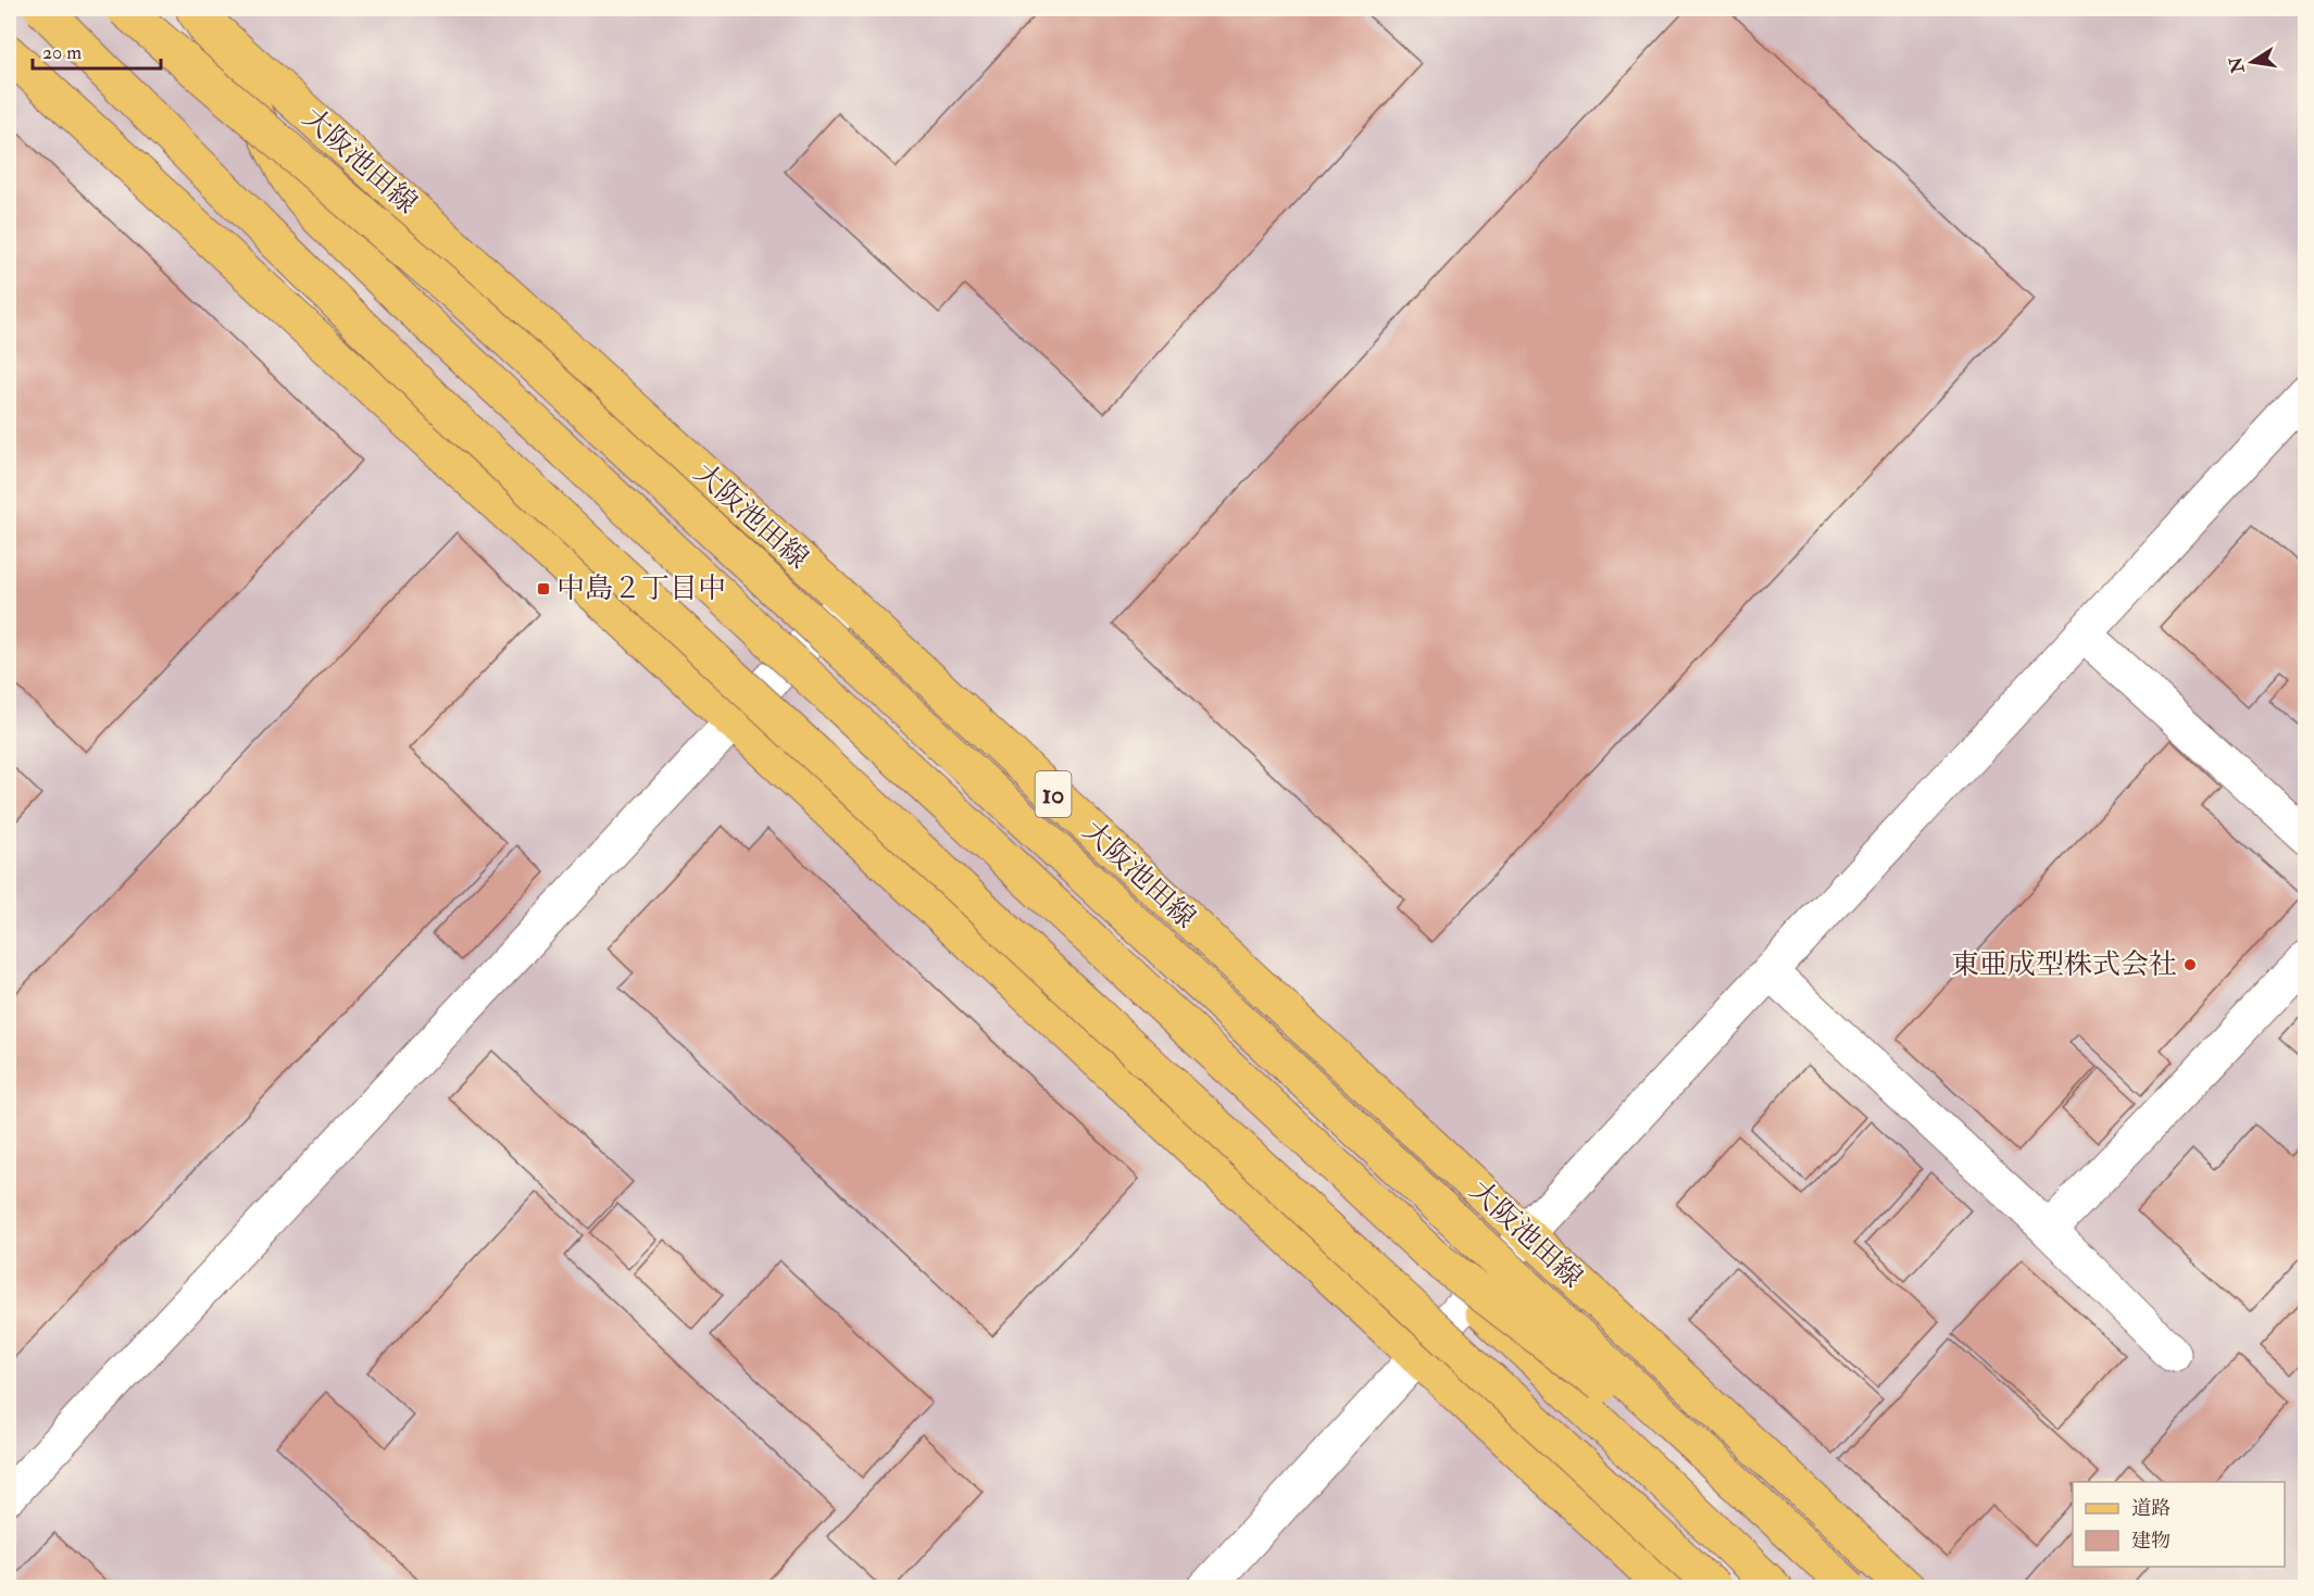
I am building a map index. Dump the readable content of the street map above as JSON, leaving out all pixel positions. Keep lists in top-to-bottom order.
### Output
{
  "streets": {
    "main road": ["大阪池田線", "10"]
  },
  "places": {
    "transit": ["中島２丁目中"],
    "other": ["東亜成型株式会社"]
  },
  "legend": ["道路", "建物"],
  "scale_bar": "20 m",
  "north": "left"
}
